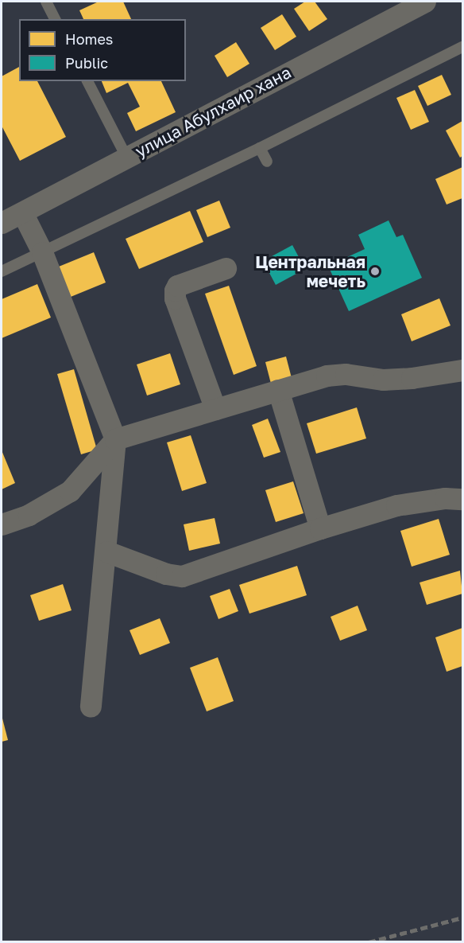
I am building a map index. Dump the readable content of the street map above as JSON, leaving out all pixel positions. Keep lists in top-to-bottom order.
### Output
{
  "streets": {
    "street": ["улица Абулхаир хана"]
  },
  "places": ["Центральная мечеть"],
  "legend": ["Homes", "Public"]
}
